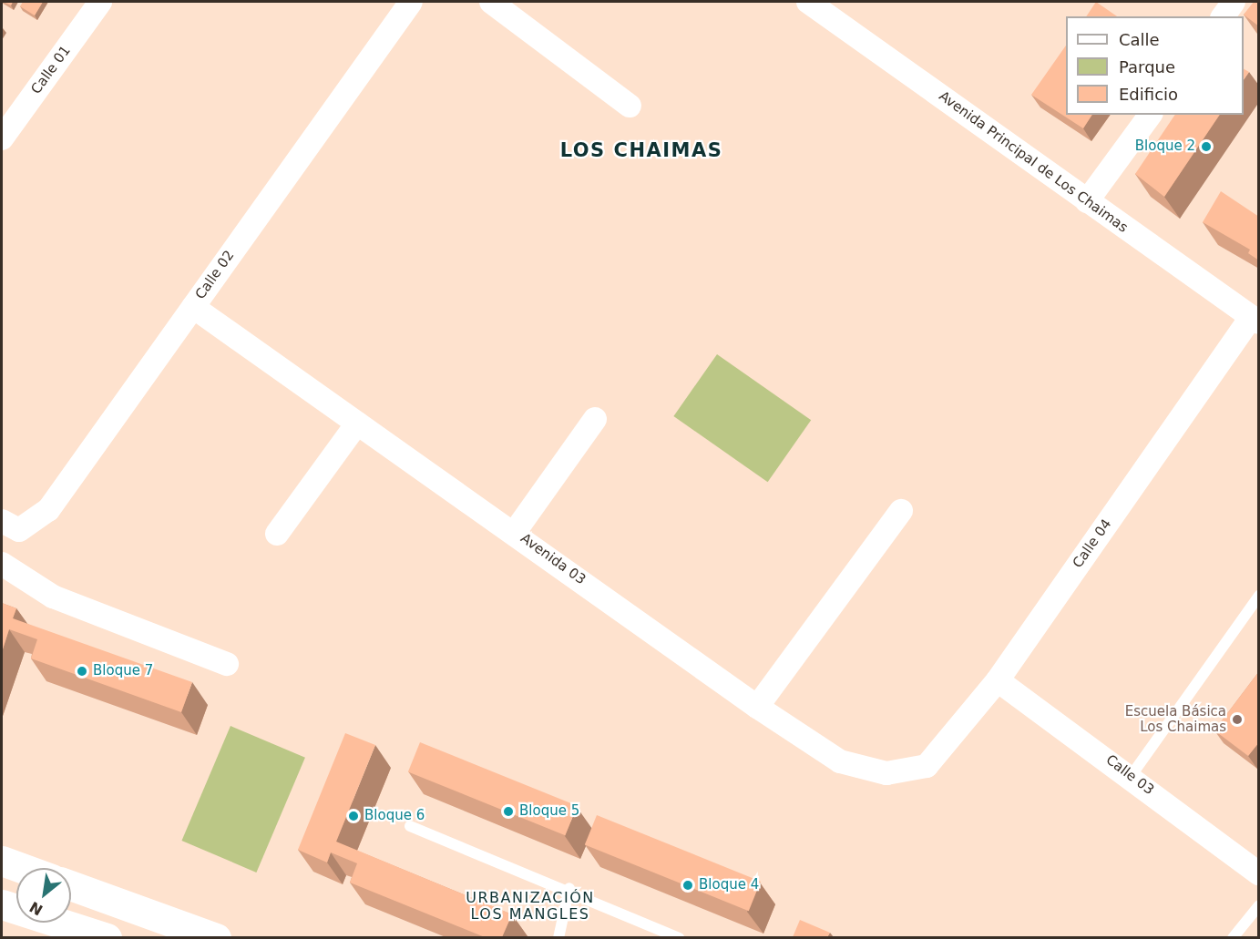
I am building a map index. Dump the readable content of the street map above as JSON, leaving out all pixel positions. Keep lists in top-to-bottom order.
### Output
{
  "streets": {
    "street": [
      "Calle 01",
      "Avenida Principal de Los Chaimas",
      "Calle 02",
      "Calle 04",
      "Avenida 03",
      "Calle 03"
    ]
  },
  "crossings": [
    ["Avenida Principal de Los Chaimas", "Calle 04"],
    ["Calle 02", "Avenida 03"],
    ["Calle 04", "Avenida 03"],
    ["Calle 04", "Calle 03"]
  ],
  "districts": ["LOS CHAIMAS", "URBANIZACIÓN LOS MANGLES"],
  "places": [
    "Bloque 2",
    "Bloque 7",
    "Escuela Básica Los Chaimas",
    "Bloque 5",
    "Bloque 6",
    "Bloque 4"
  ],
  "legend": ["Calle", "Parque", "Edificio"],
  "north": "bottom left"
}
